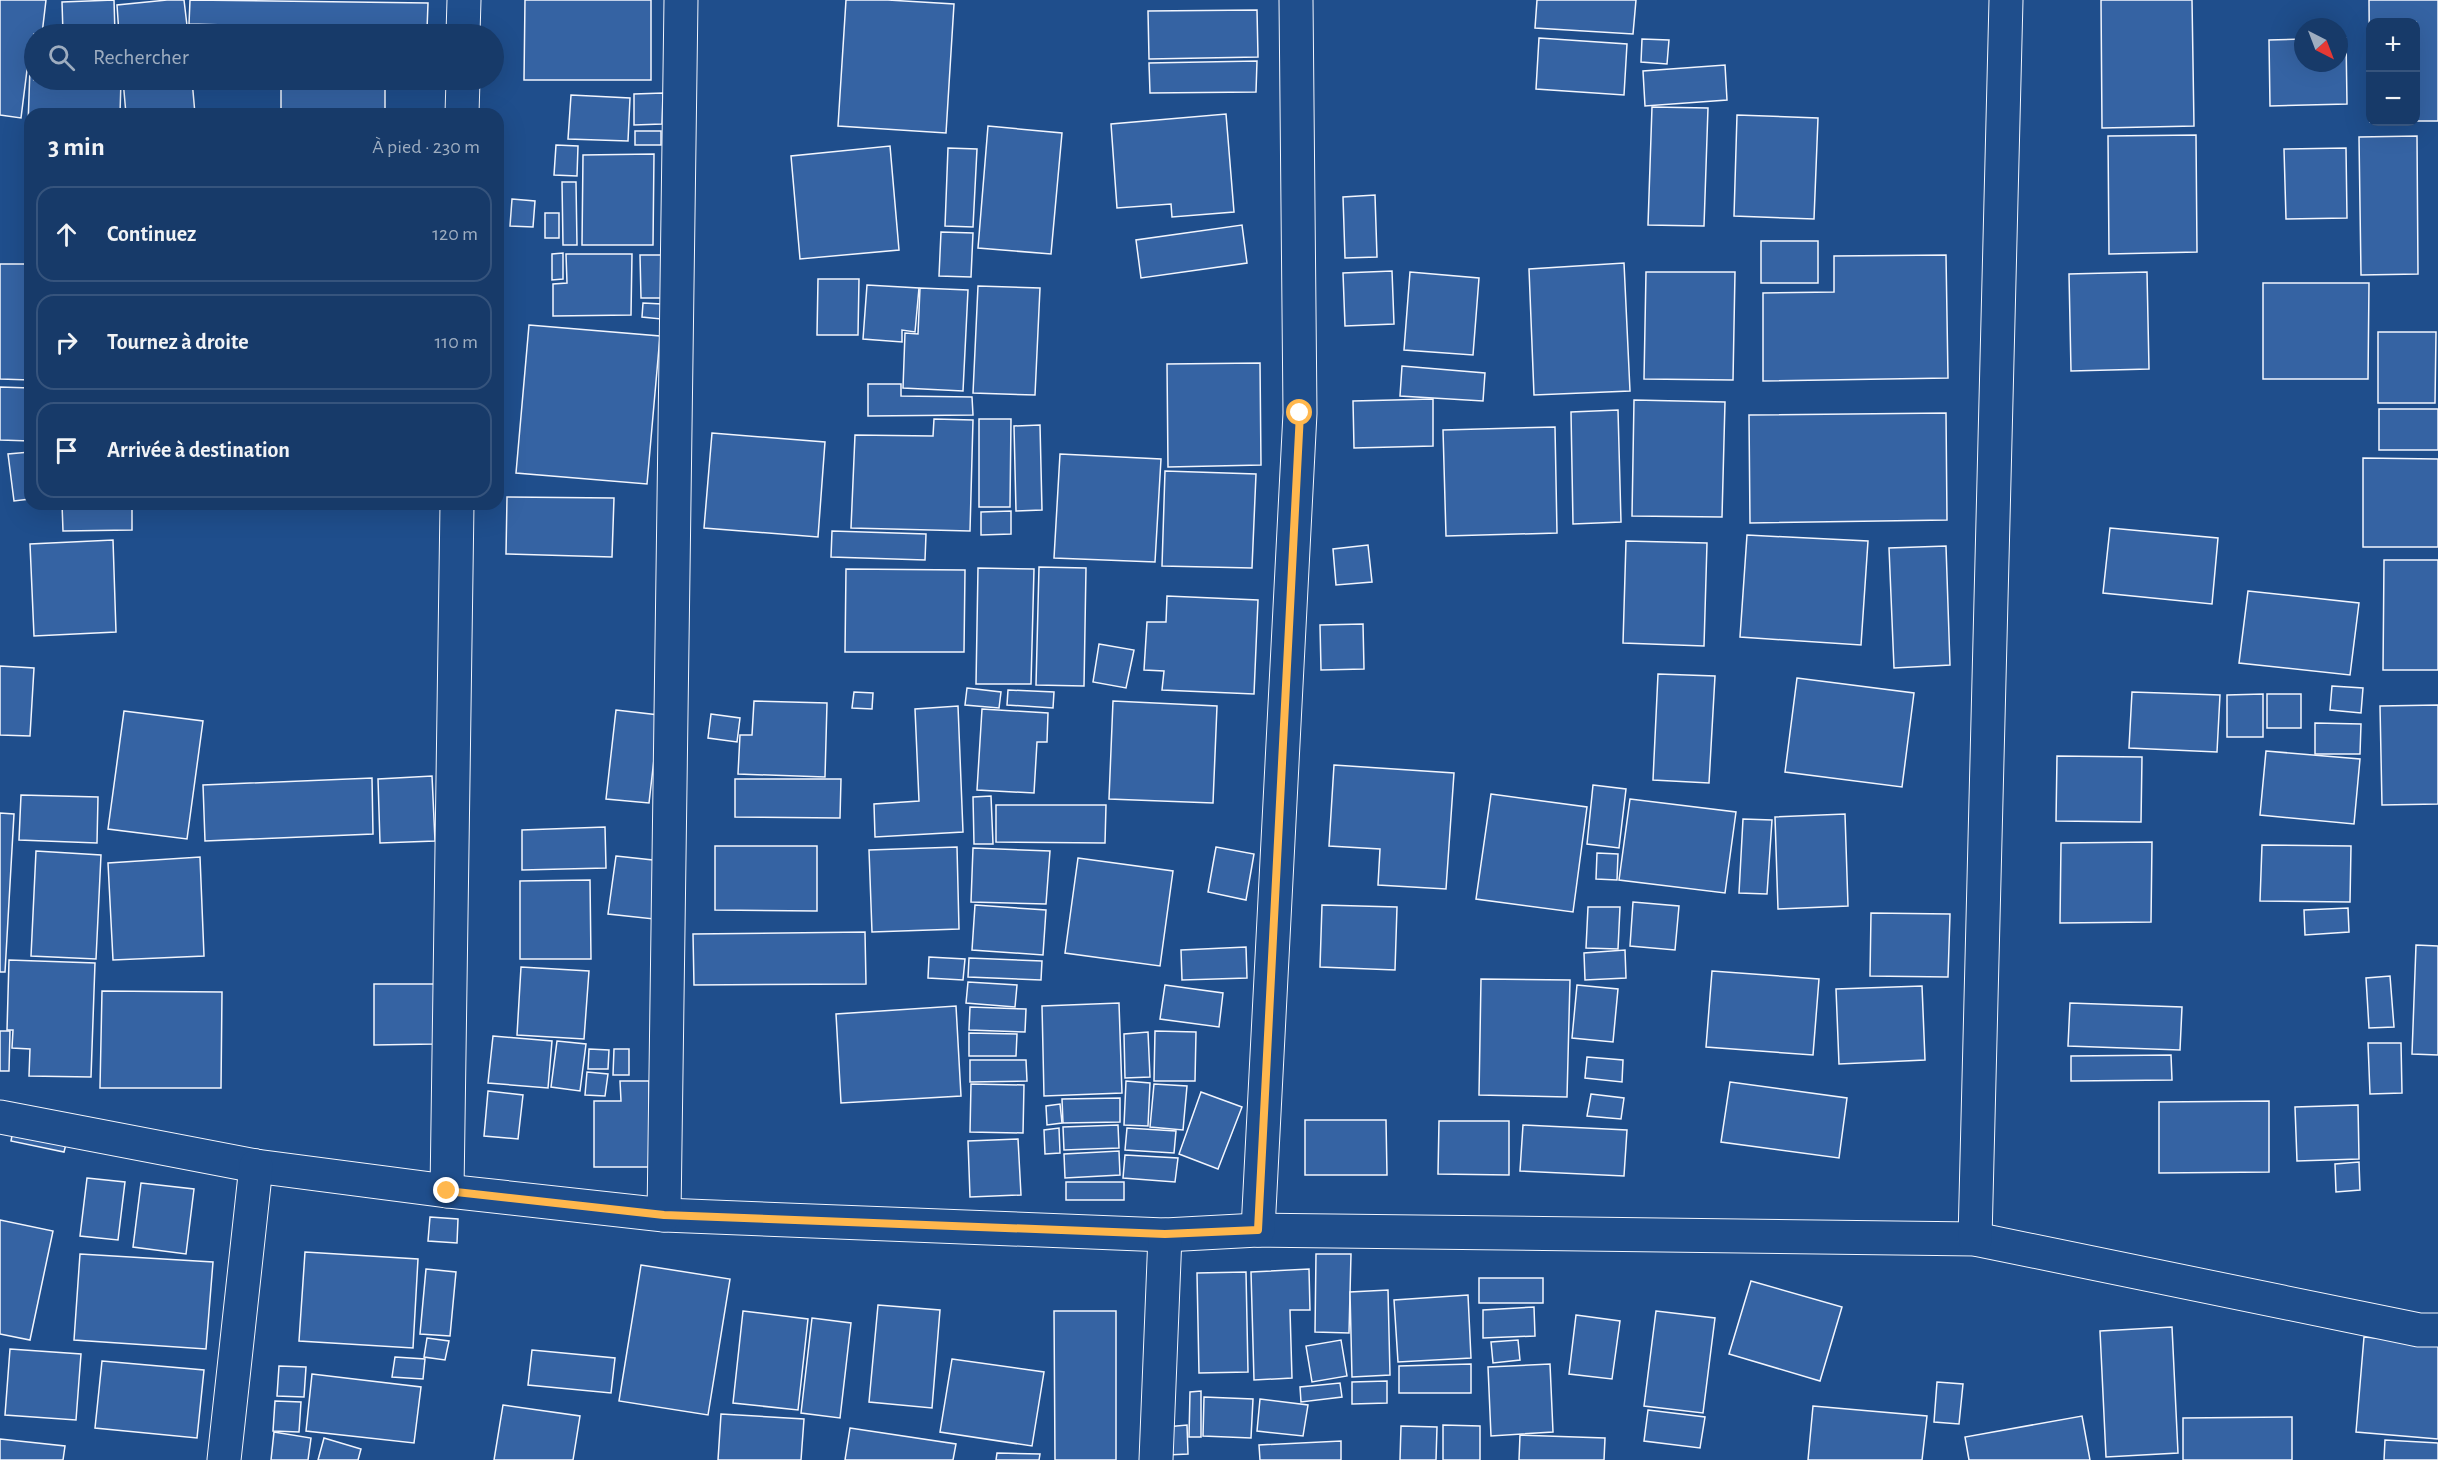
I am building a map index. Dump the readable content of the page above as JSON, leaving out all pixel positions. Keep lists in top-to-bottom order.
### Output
{
  "north": "bottom right",
  "page": {
    "map_buttons": ["+", "−"],
    "search": "Rechercher",
    "heading": ["3 min", "À pied · 230 m"],
    "list": [
      ["Continuez", "120 m"],
      ["Tournez à droite", "110 m"],
      "Arrivée à destination"
    ]
  }
}
